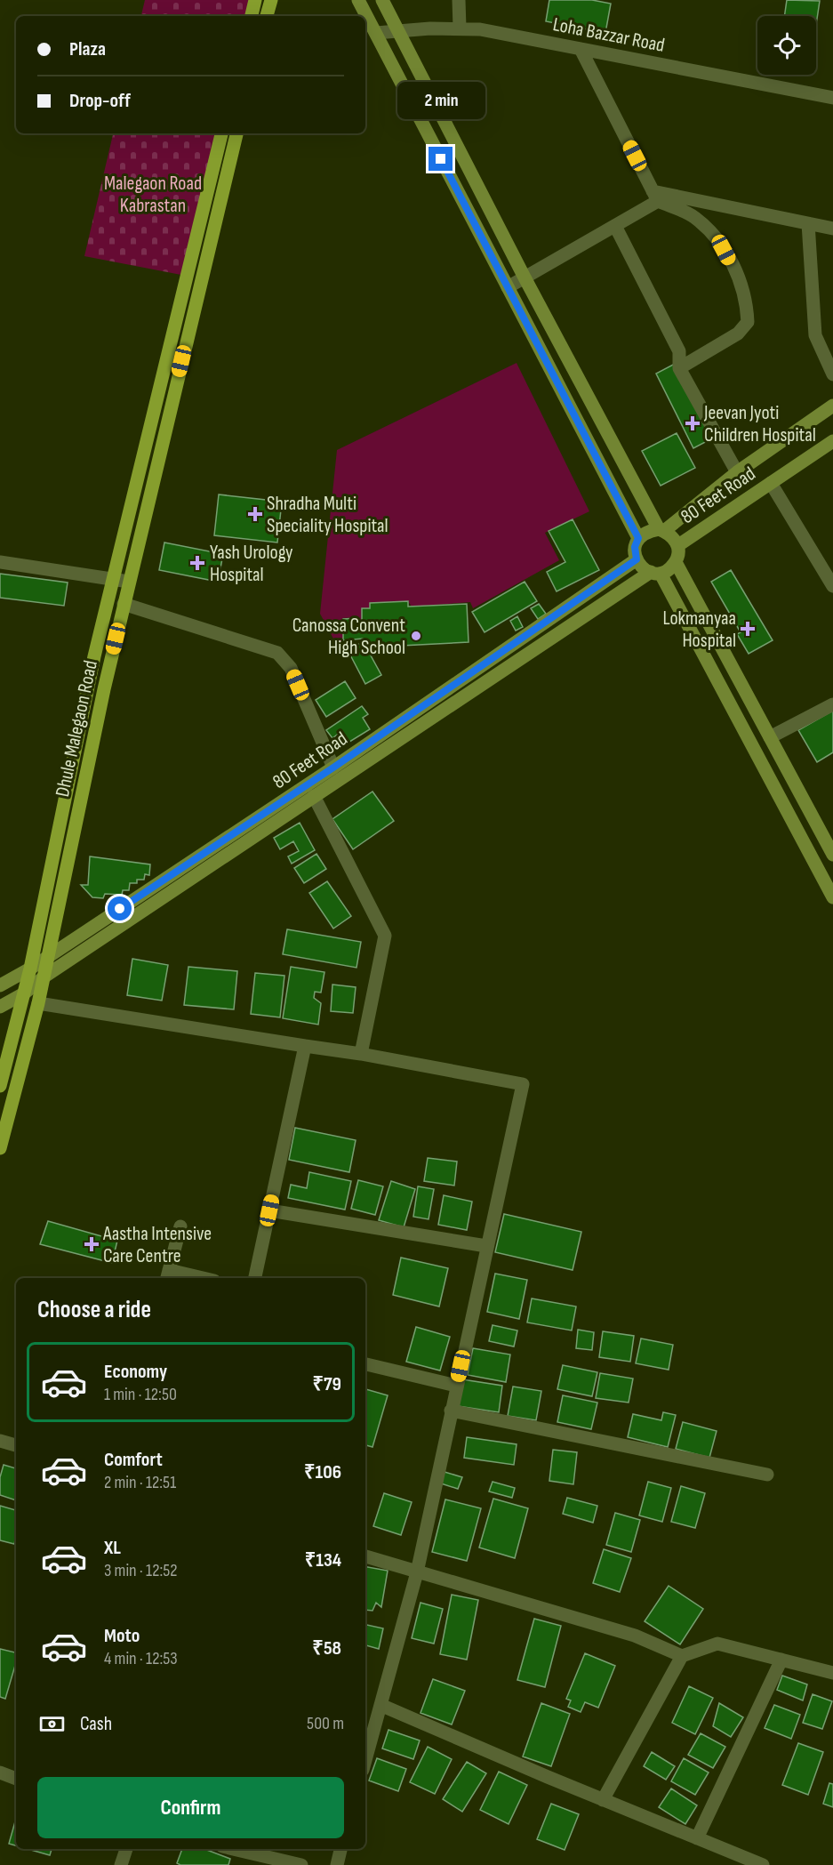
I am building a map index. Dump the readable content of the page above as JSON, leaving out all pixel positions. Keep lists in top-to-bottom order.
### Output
{
  "streets": {
    "main road": ["80 Feet Road", "Dhule Malegaon Road"],
    "street": ["Loha Bazzar Road"]
  },
  "crossings": [
    ["80 Feet Road", "Dhule Malegaon Road"]
  ],
  "parks": ["Malegaon Road Kabrastan"],
  "places": {
    "health": [
      "Jeevan Jyoti Children Hospital",
      "Shradha Multi Speciality Hospital",
      "Yash Urology Hospital",
      "Lokmanyaa Hospital",
      "Aastha Intensive Care Centre"
    ],
    "other": ["Canossa Convent High School"]
  },
  "page": {
    "banner": ["Plaza", "Drop-off"],
    "bubble": "2 min",
    "heading": "Choose a ride",
    "list": [
      {
        "name": "Economy",
        "note": "1 min · 12:50",
        "value": "₹79"
      },
      {
        "name": "Comfort",
        "note": "2 min · 12:51",
        "value": "₹106"
      },
      {
        "name": "XL",
        "note": "3 min · 12:52",
        "value": "₹134"
      },
      {
        "name": "Moto",
        "note": "4 min · 12:53",
        "value": "₹58"
      }
    ],
    "pay": ["Cash", "500 m"],
    "buttons": "Confirm"
  }
}
